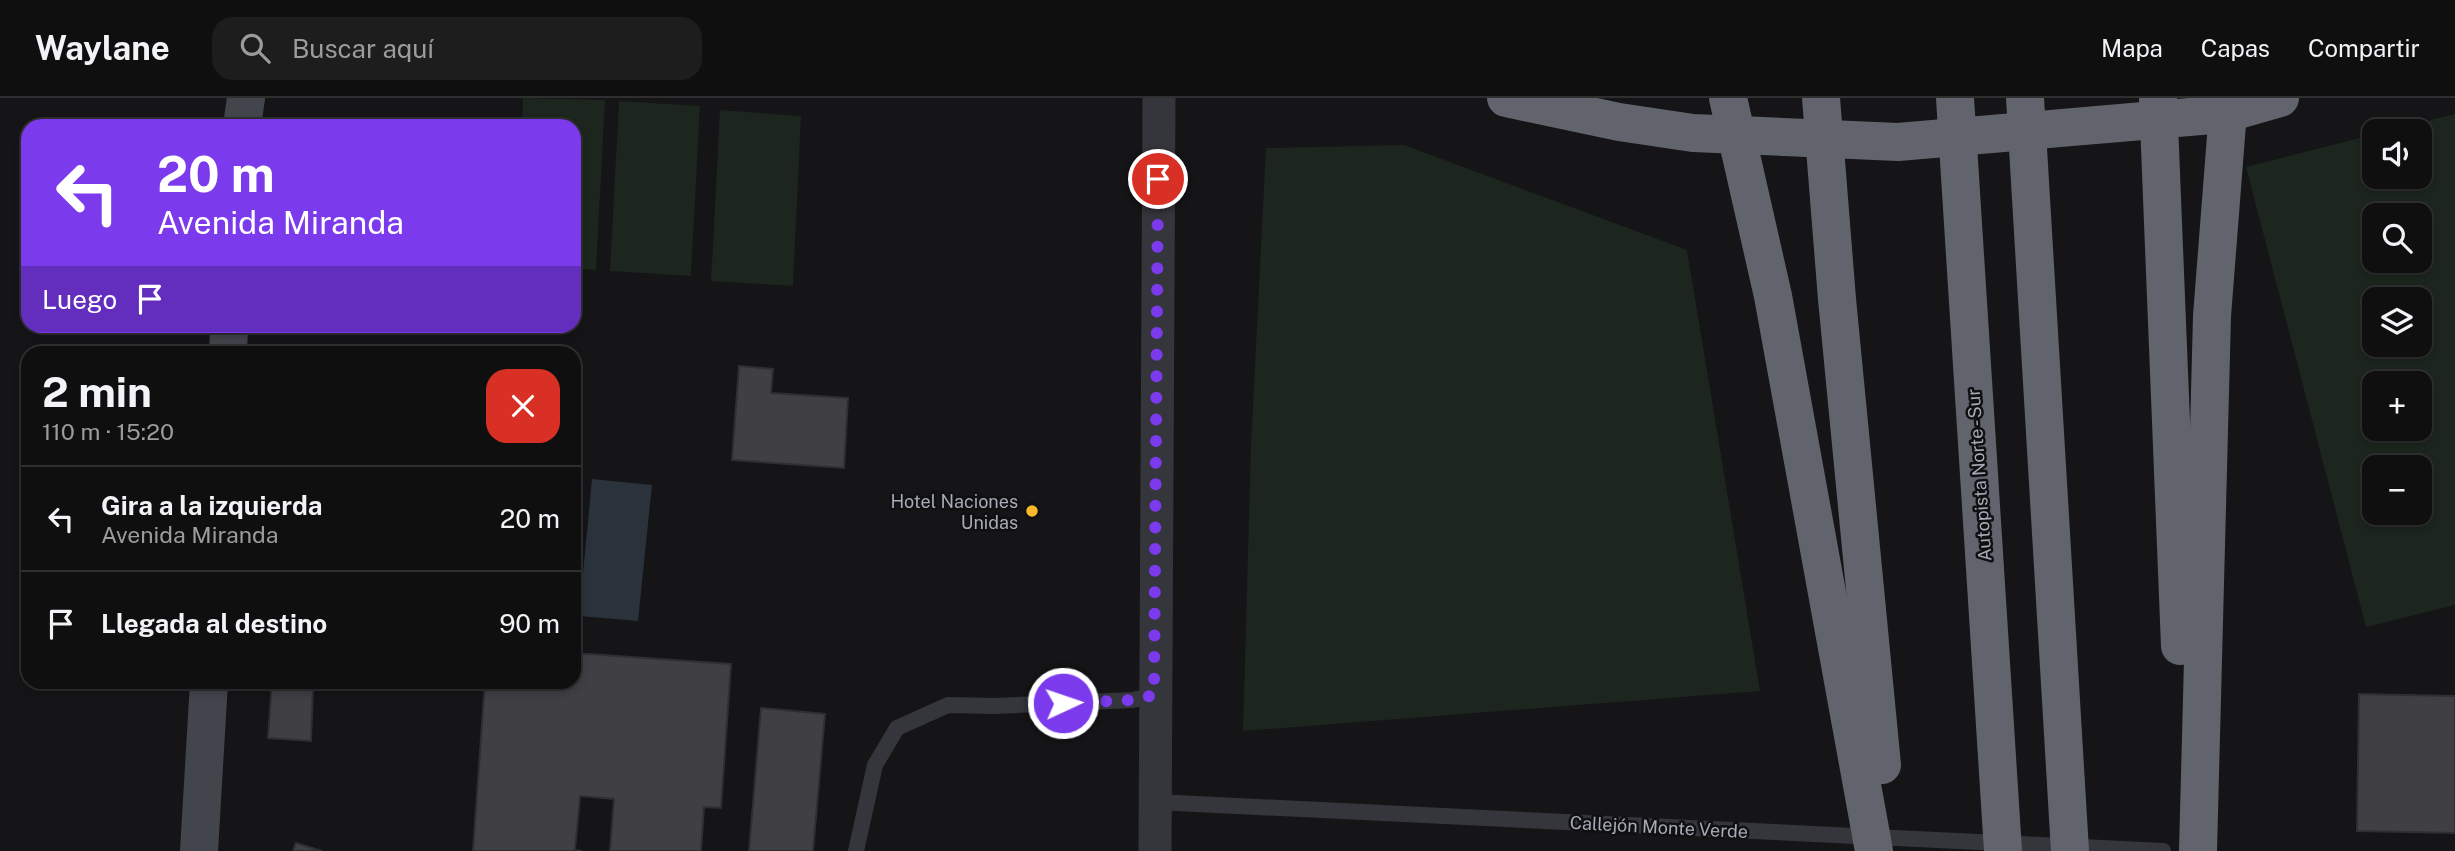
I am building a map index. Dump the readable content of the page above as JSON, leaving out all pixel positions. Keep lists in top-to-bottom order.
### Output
{
  "streets": {
    "highway": ["Autopista Norte - Sur"],
    "lane": ["Callejón Monte Verde"]
  },
  "places": ["Hotel Naciones Unidas"],
  "page": {
    "header": "Waylane",
    "search": "Buscar aquí",
    "nav": ["Mapa", "Capas", "Compartir"],
    "map_buttons": ["+", "−"],
    "turn": ["20 m", "Avenida Miranda"],
    "then": "Luego",
    "heading": ["2 min", "110 m · 15:20"],
    "list": [
      {
        "name": "Gira a la izquierda",
        "note": "Avenida Miranda",
        "value": "20 m"
      },
      {
        "name": "Llegada al destino",
        "value": "90 m"
      }
    ]
  }
}
